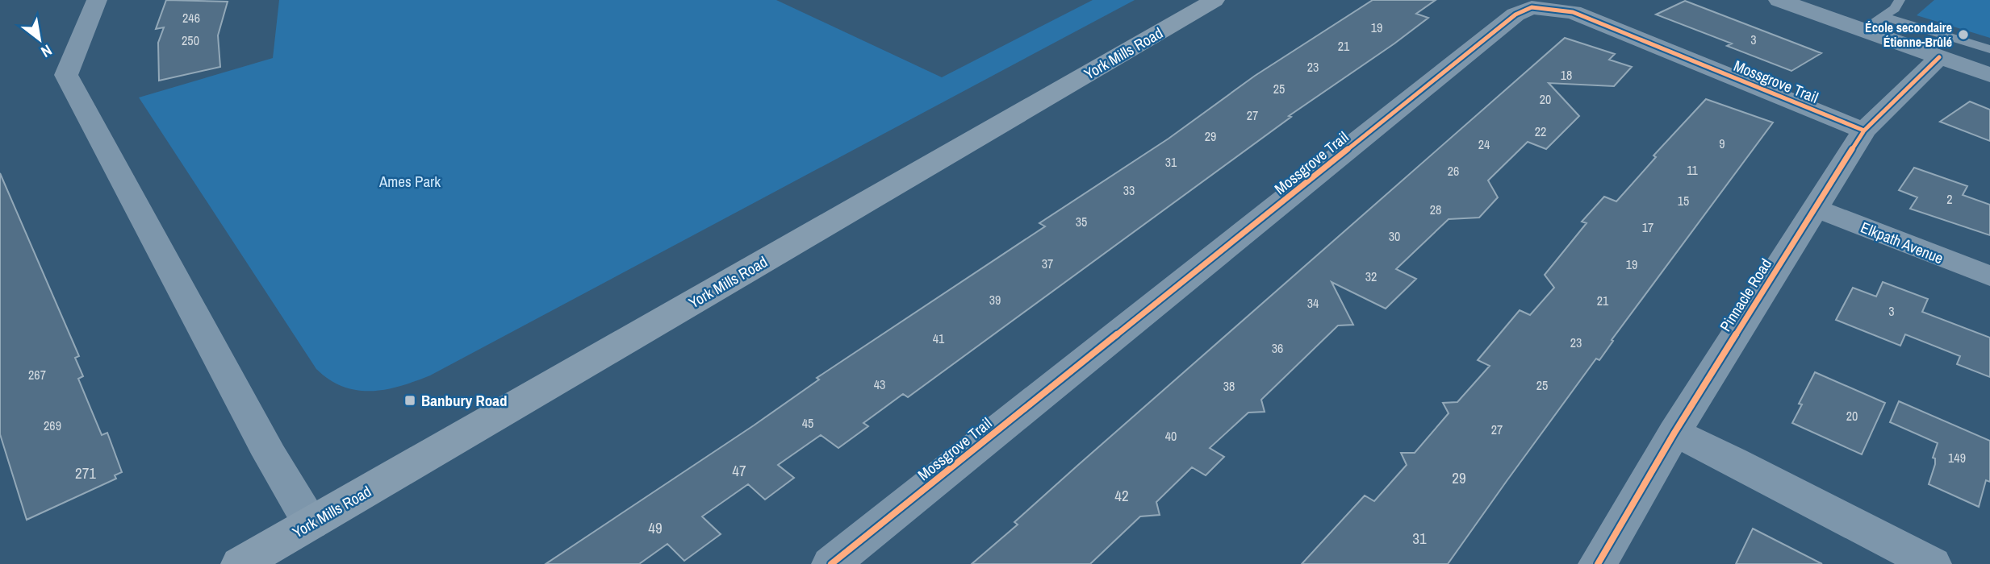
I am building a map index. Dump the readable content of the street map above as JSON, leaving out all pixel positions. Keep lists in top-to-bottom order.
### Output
{
  "streets": {
    "main road": ["York Mills Road"],
    "street": ["Mossgrove Trail", "Elkpath Avenue", "Pinnacle Road"]
  },
  "crossings": [
    ["Mossgrove Trail", "Pinnacle Road"],
    ["Elkpath Avenue", "Pinnacle Road"]
  ],
  "parks": ["Ames Park"],
  "places": {
    "other": ["École secondaire Étienne-Brûlé"],
    "transit": ["Banbury Road"]
  },
  "house_numbers": [
    "246",
    "19",
    "3",
    "250",
    "21",
    "23",
    "18",
    "25",
    "20",
    "27",
    "22",
    "29",
    "9",
    "24",
    "31",
    "11",
    "26",
    "33",
    "2",
    "15",
    "28",
    "35",
    "17",
    "30",
    "37",
    "19",
    "32",
    "39",
    "21",
    "34",
    "3",
    "41",
    "23",
    "36",
    "267",
    "43",
    "25",
    "38",
    "20",
    "45",
    "269",
    "27",
    "40",
    "149",
    "47",
    "271",
    "29",
    "42",
    "49",
    "31"
  ],
  "north": "bottom right"
}
